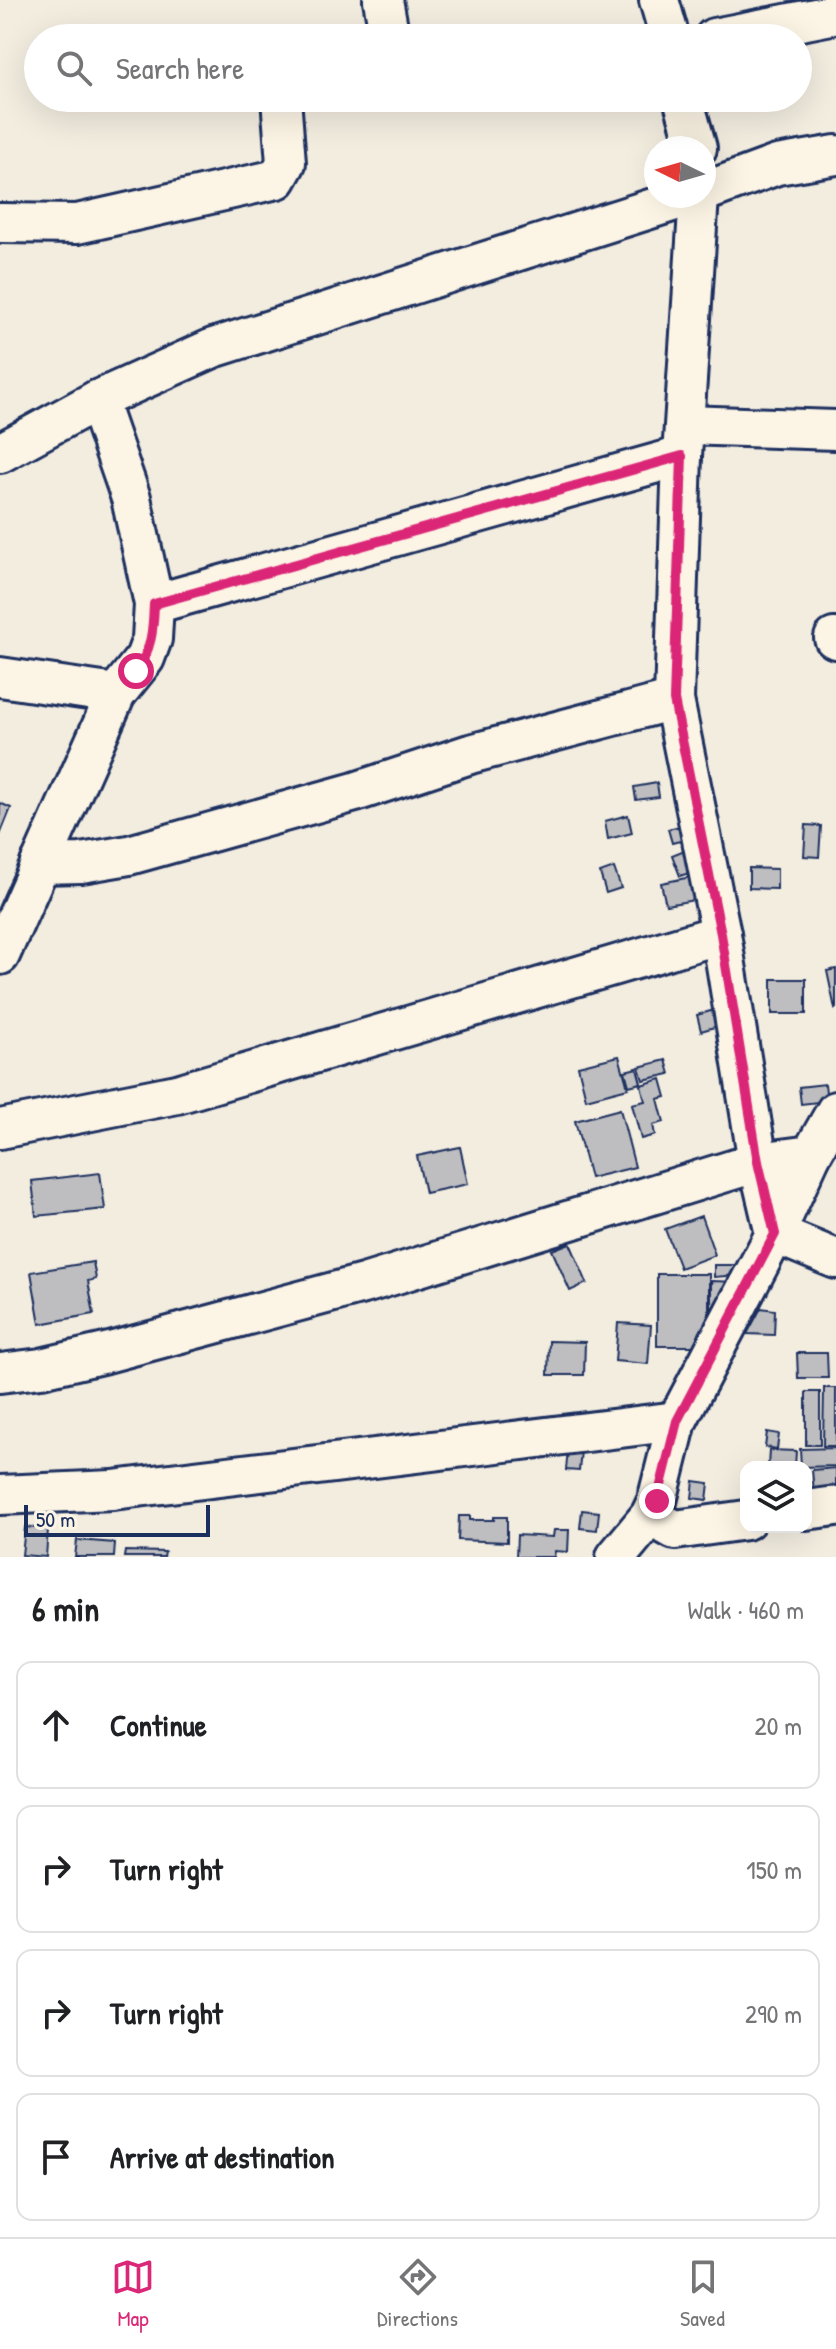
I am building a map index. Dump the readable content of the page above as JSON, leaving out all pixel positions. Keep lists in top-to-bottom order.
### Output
{
  "scale_bar": "50 m",
  "north": "left",
  "page": {
    "search": "Search here",
    "scale": "50 m",
    "heading": ["6 min", "Walk · 460 m"],
    "list": [
      ["Continue", "20 m"],
      ["Turn right", "150 m"],
      ["Turn right", "290 m"],
      "Arrive at destination"
    ],
    "nav": ["Map", "Directions", "Saved"]
  }
}
